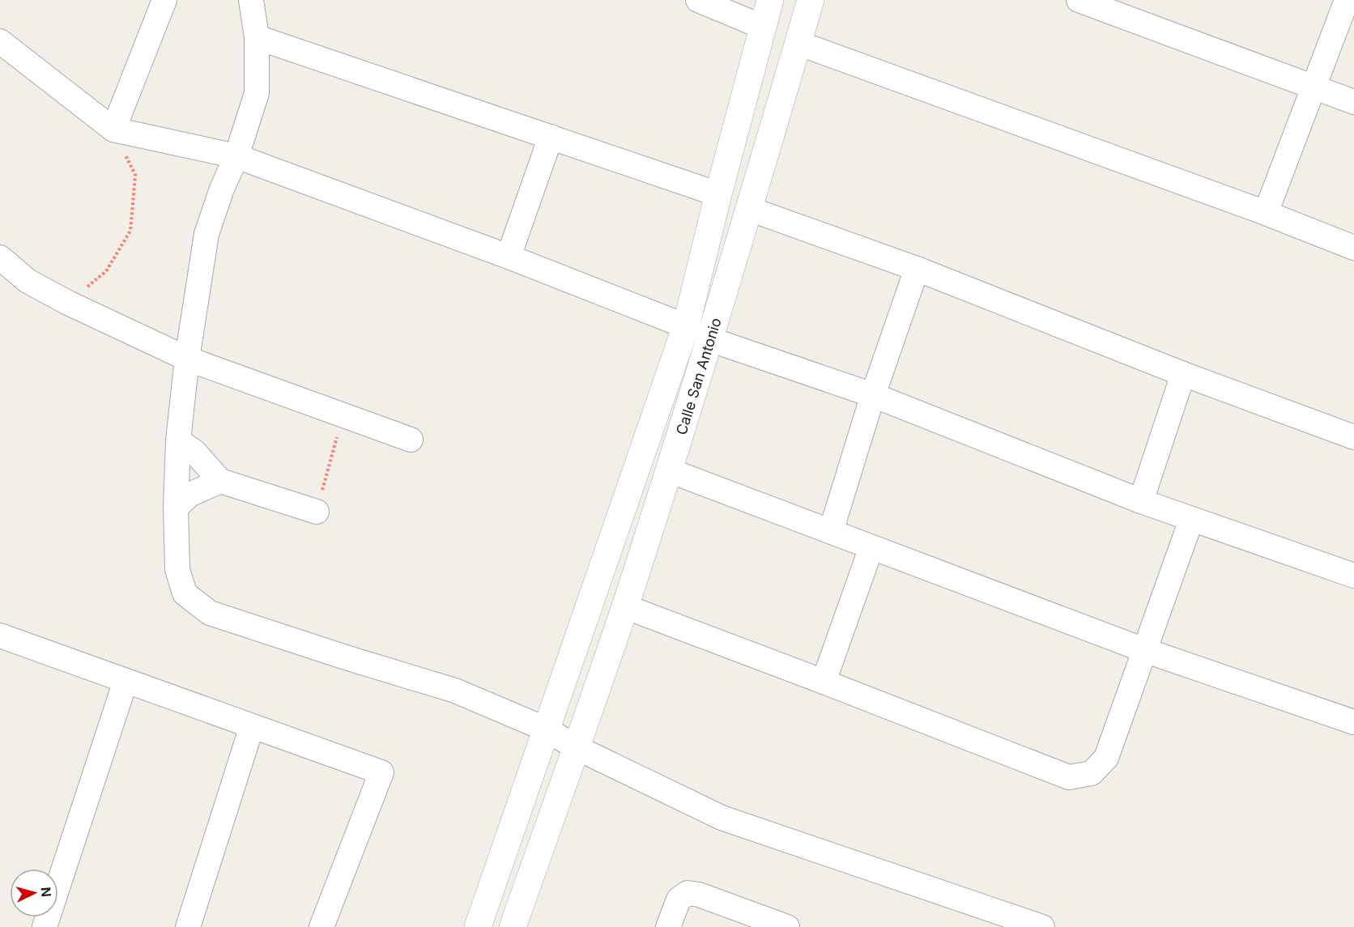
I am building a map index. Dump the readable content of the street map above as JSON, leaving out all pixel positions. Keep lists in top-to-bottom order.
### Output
{
  "streets": {
    "street": ["Calle San Antonio"]
  },
  "north": "right"
}
